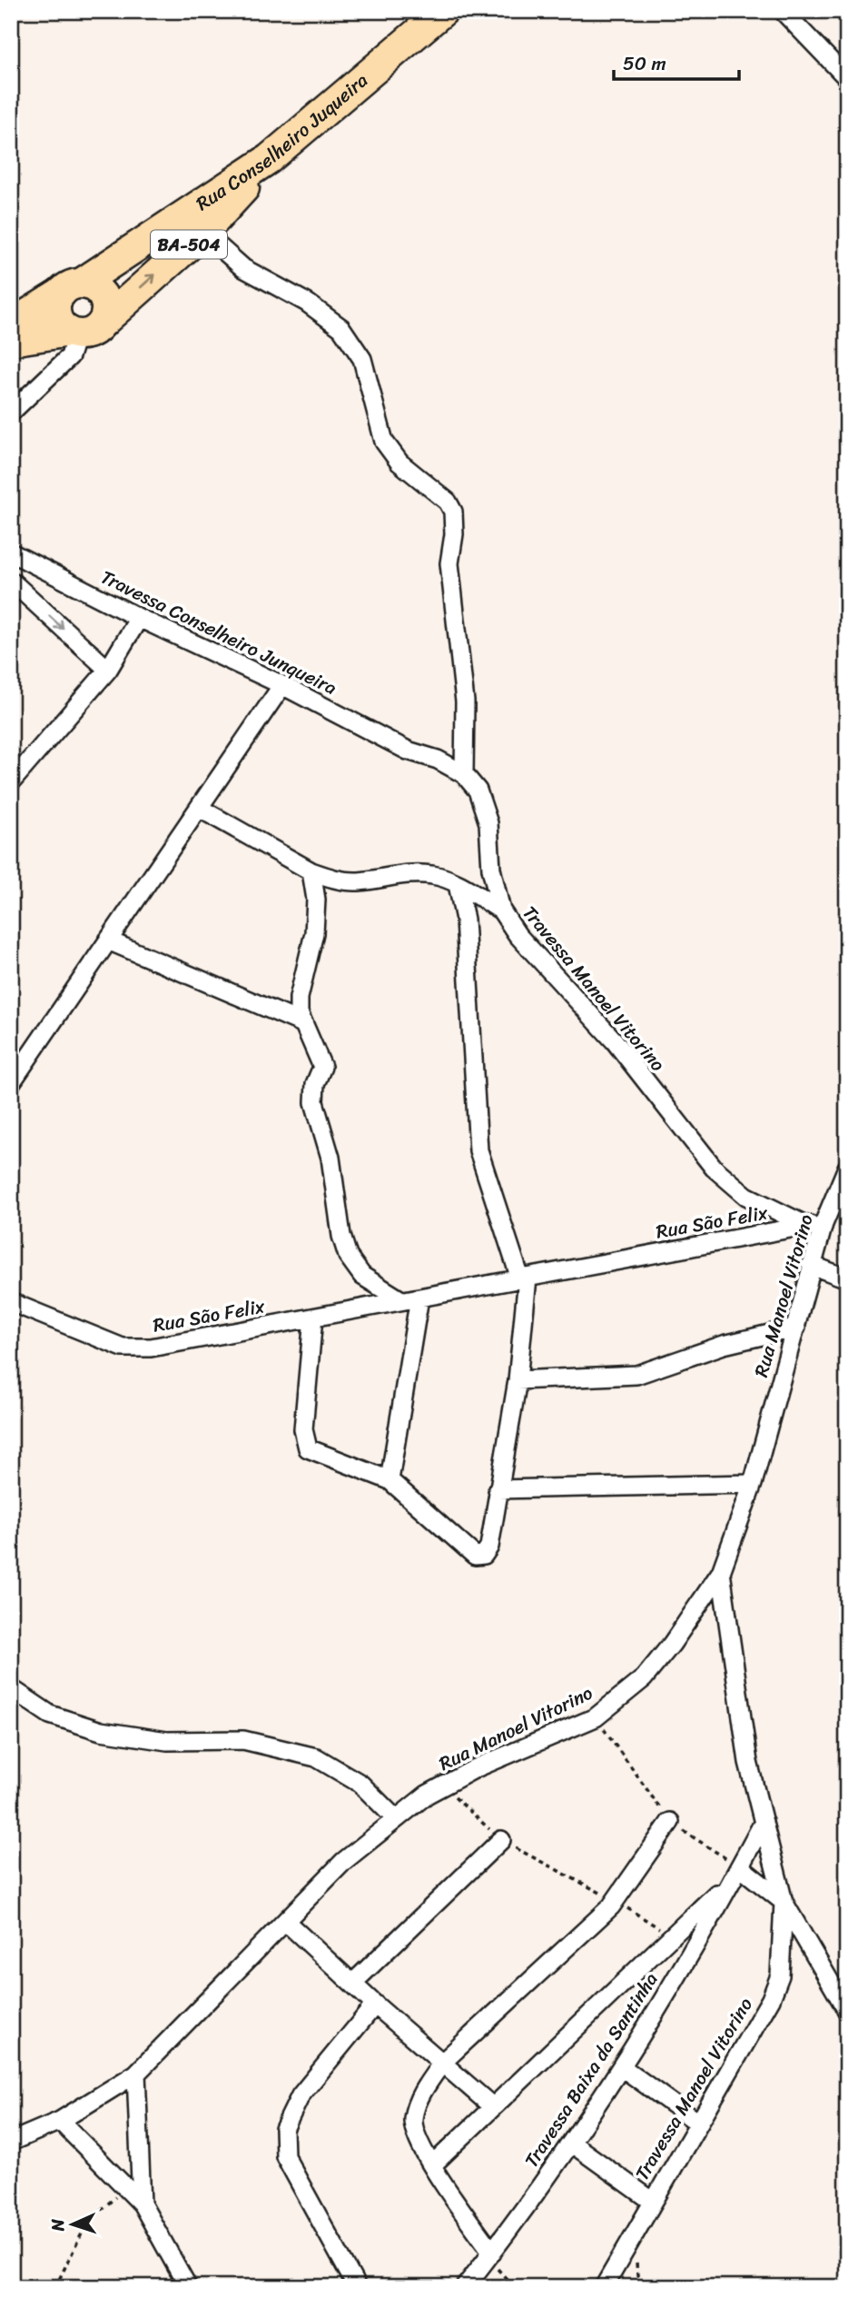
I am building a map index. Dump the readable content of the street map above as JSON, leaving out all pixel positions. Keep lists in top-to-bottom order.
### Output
{
  "streets": {
    "main road": ["Rua Conselheiro Juqueira", "BA-504"],
    "street": [
      "Travessa Conselheiro Junqueira",
      "Travessa Manoel Vitorino",
      "Rua São Felix",
      "Rua Manoel Vitorino",
      "Travessa Baixa da Santinha"
    ]
  },
  "crossings": [
    ["Rua Conselheiro Juqueira", "BA-504"],
    ["Travessa Conselheiro Junqueira", "Travessa Manoel Vitorino"],
    ["Travessa Manoel Vitorino", "Rua São Felix"],
    ["Travessa Manoel Vitorino", "Rua Manoel Vitorino"],
    ["Rua São Felix", "Rua Manoel Vitorino"]
  ],
  "scale_bar": "50 m",
  "north": "left"
}
